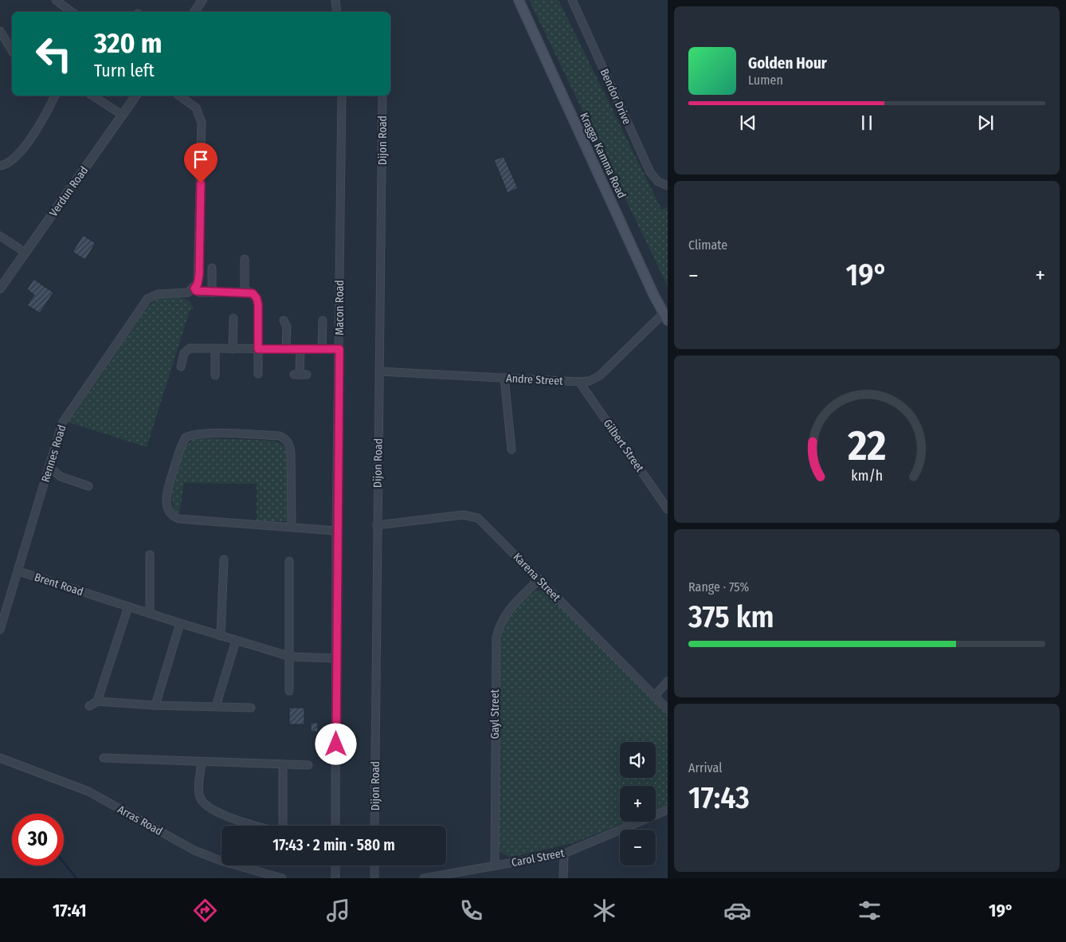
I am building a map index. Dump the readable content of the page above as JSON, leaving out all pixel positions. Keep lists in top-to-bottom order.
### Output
{
  "streets": {
    "main road": ["Kragga Kamma Road"],
    "street": [
      "Bendor Drive",
      "Dijon Road",
      "Verdun Road",
      "Macon Road",
      "Andre Street",
      "Gilbert Street",
      "Rennes Road",
      "Karena Street",
      "Brent Road",
      "Gayl Street",
      "Arras Road",
      "Carol Street"
    ]
  },
  "crossings": [
    ["Dijon Road", "Andre Street"],
    ["Dijon Road", "Karena Street"],
    ["Kragga Kamma Road", "Andre Street"],
    ["Macon Road", "Brent Road"],
    ["Andre Street", "Gilbert Street"],
    ["Rennes Road", "Brent Road"],
    ["Karena Street", "Gayl Street"],
    ["Gayl Street", "Carol Street"]
  ],
  "page": {
    "turn": ["320 m", "Turn left"],
    "song": ["Golden Hour", "Lumen"],
    "tile": [
      "Climate",
      ["Range · 75%", "375 km"],
      ["Arrival", "17:43"]
    ],
    "heat": ["−", "19°", "+"],
    "map_buttons": ["+", "−"],
    "limit": "30",
    "trip": "17:43 · 2 min · 580 m",
    "tabs": ["17:41", "19°"],
    "gauge": ["22", "km/h"]
  }
}
